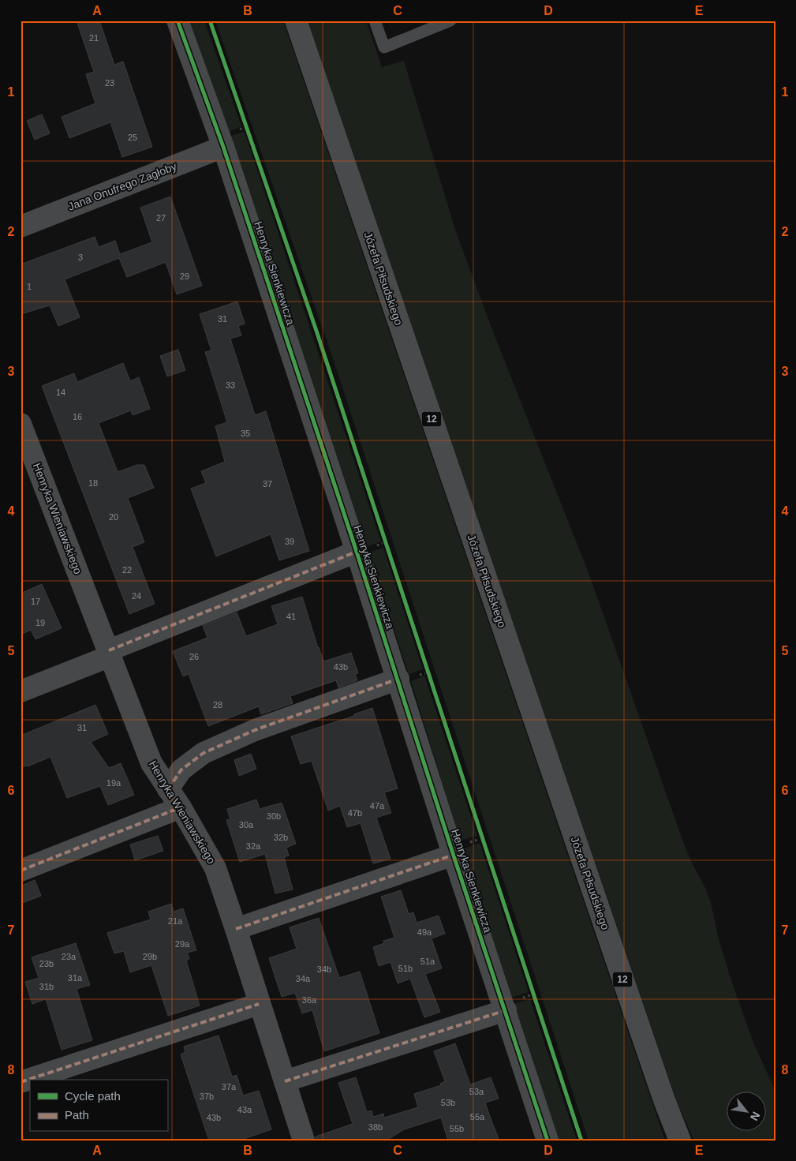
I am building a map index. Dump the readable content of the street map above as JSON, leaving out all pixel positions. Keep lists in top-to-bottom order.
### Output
{
  "streets": {
    "main road": ["Józefa Piłsudskiego", "12"],
    "street": ["Jana Onufrego Zagłoby", "Henryka Sienkiewicza", "Henryka Wieniawskiego"]
  },
  "crossings": [
    ["Jana Onufrego Zagłoby", "Henryka Sienkiewicza"]
  ],
  "house_numbers": [
    "21",
    "23",
    "25",
    "27",
    "3",
    "29",
    "1",
    "31",
    "33",
    "14",
    "16",
    "35",
    "18",
    "37",
    "20",
    "39",
    "22",
    "24",
    "17",
    "41",
    "19",
    "26",
    "43b",
    "28",
    "31",
    "19a",
    "47a",
    "47b",
    "30b",
    "30a",
    "32b",
    "32a",
    "21a",
    "49a",
    "29a",
    "23a",
    "29b",
    "51a",
    "23b",
    "51b",
    "34b",
    "31a",
    "34a",
    "31b",
    "36a",
    "37a",
    "53a",
    "37b",
    "53b",
    "43a",
    "55a",
    "43b",
    "38b",
    "55b"
  ],
  "legend": ["Cycle path", "Path"],
  "north": "bottom right",
  "grid": {
    "columns": [
      "A",
      "B",
      "C",
      "D",
      "E"
    ],
    "rows": [
      "1",
      "2",
      "3",
      "4",
      "5",
      "6",
      "7",
      "8"
    ]
  }
}
